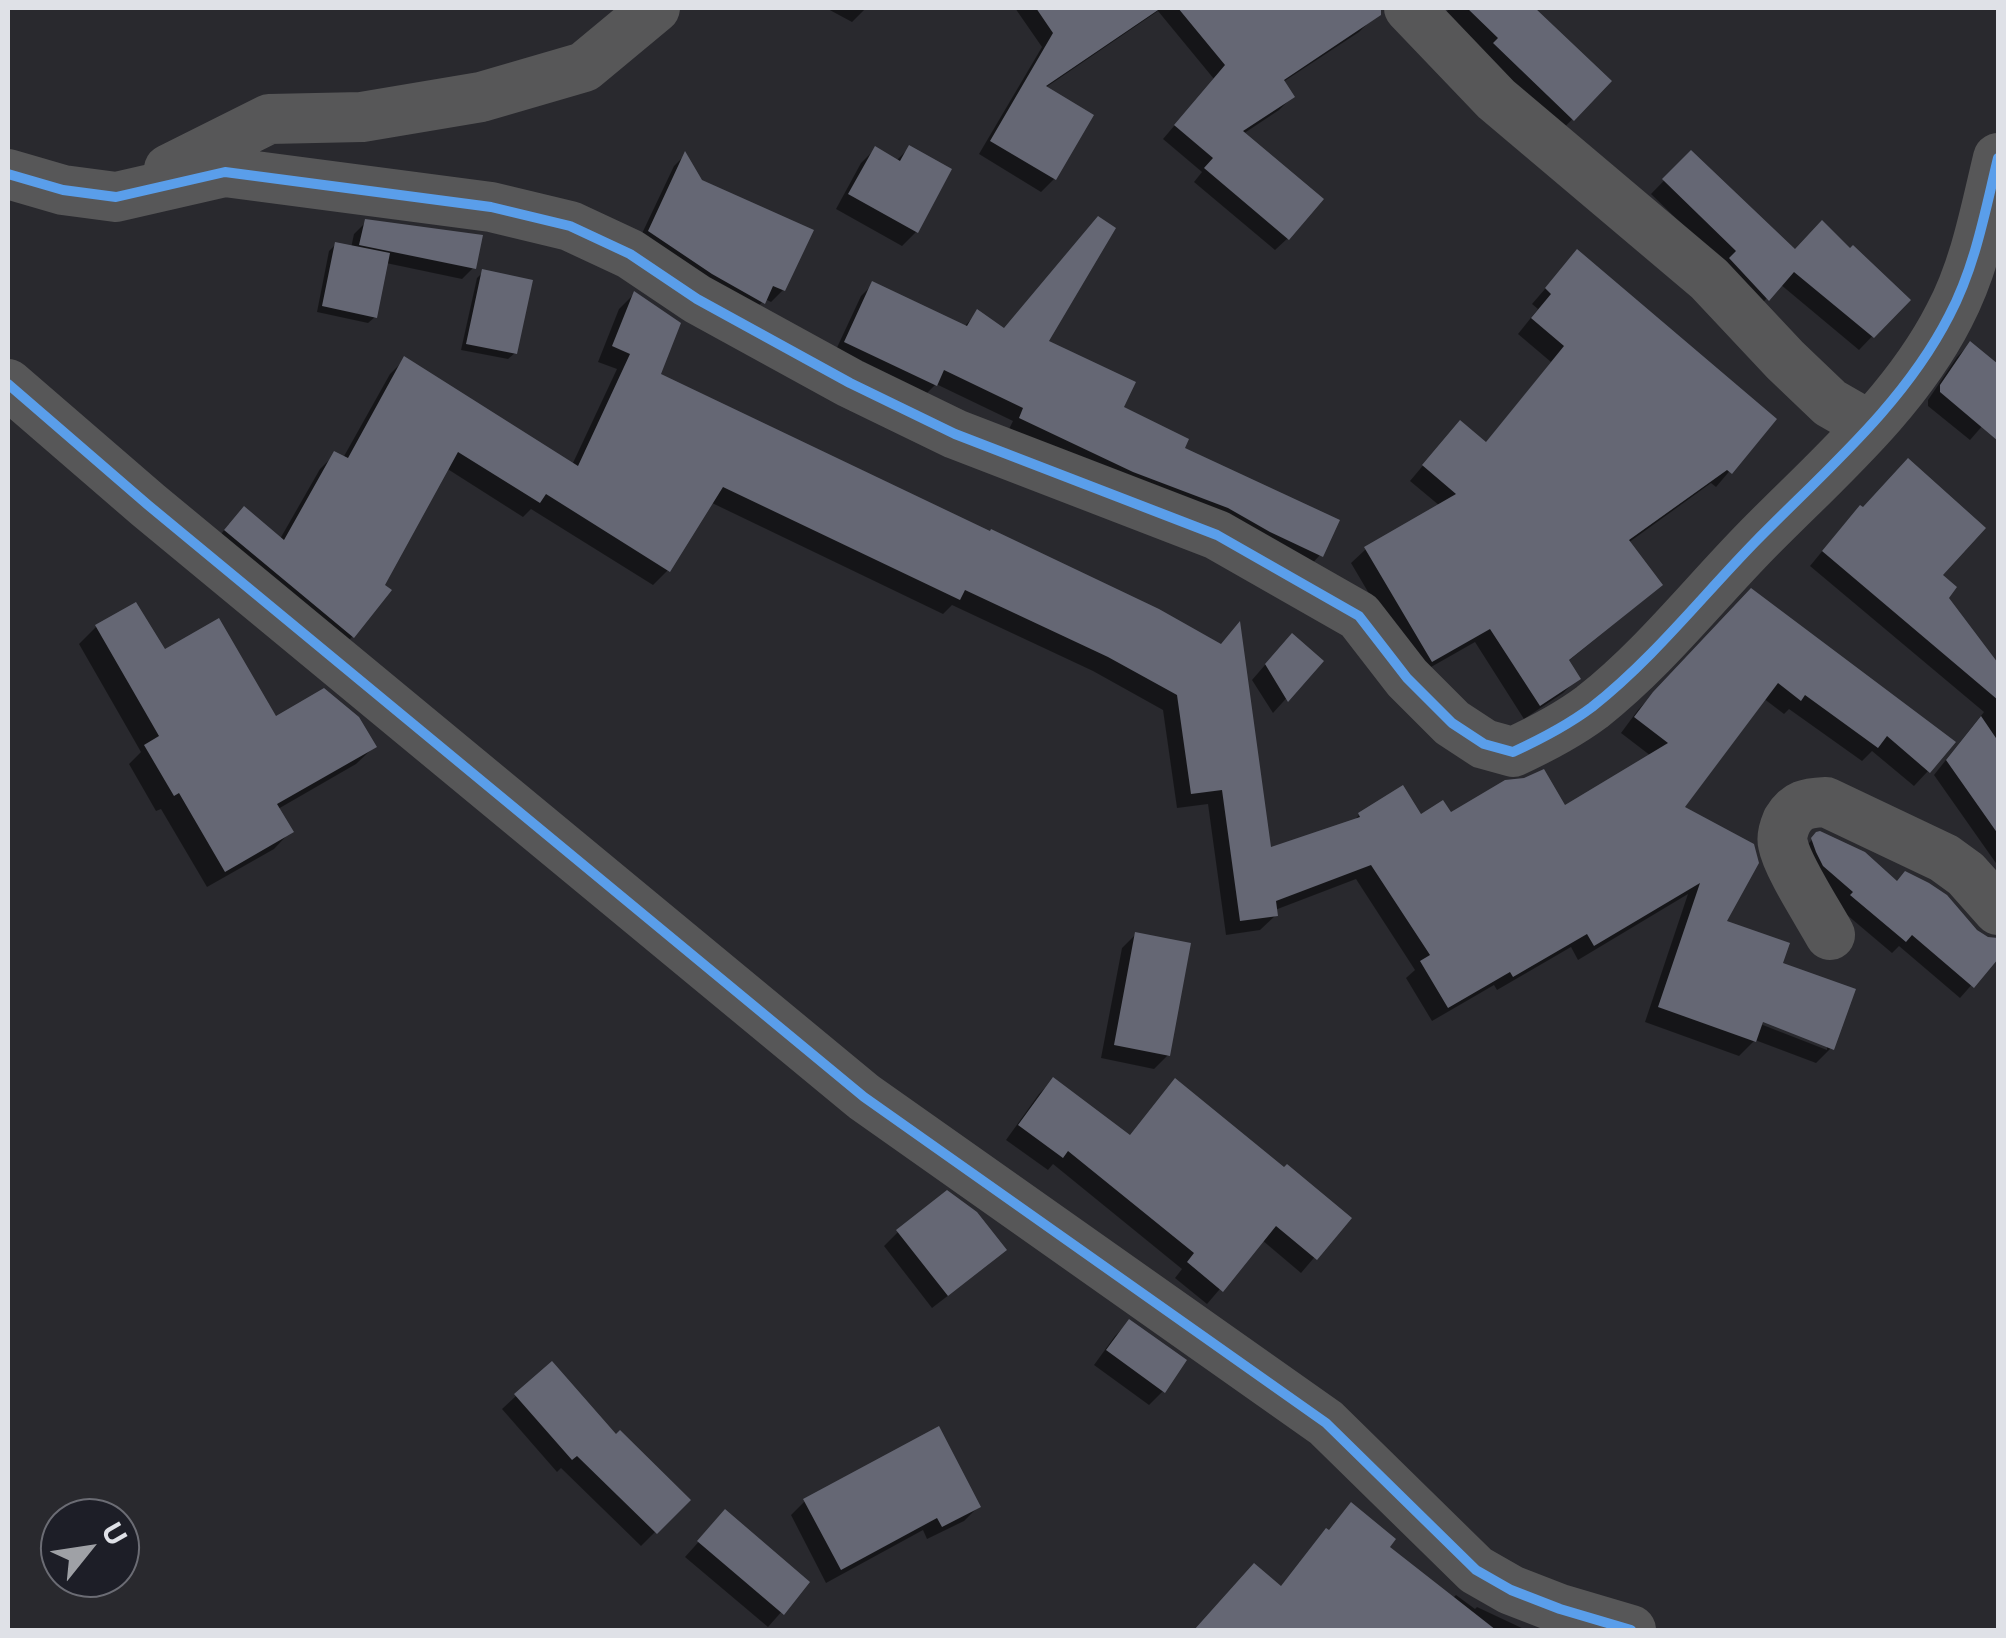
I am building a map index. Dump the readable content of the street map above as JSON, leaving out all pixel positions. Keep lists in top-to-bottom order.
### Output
{
  "north": "top right"
}
